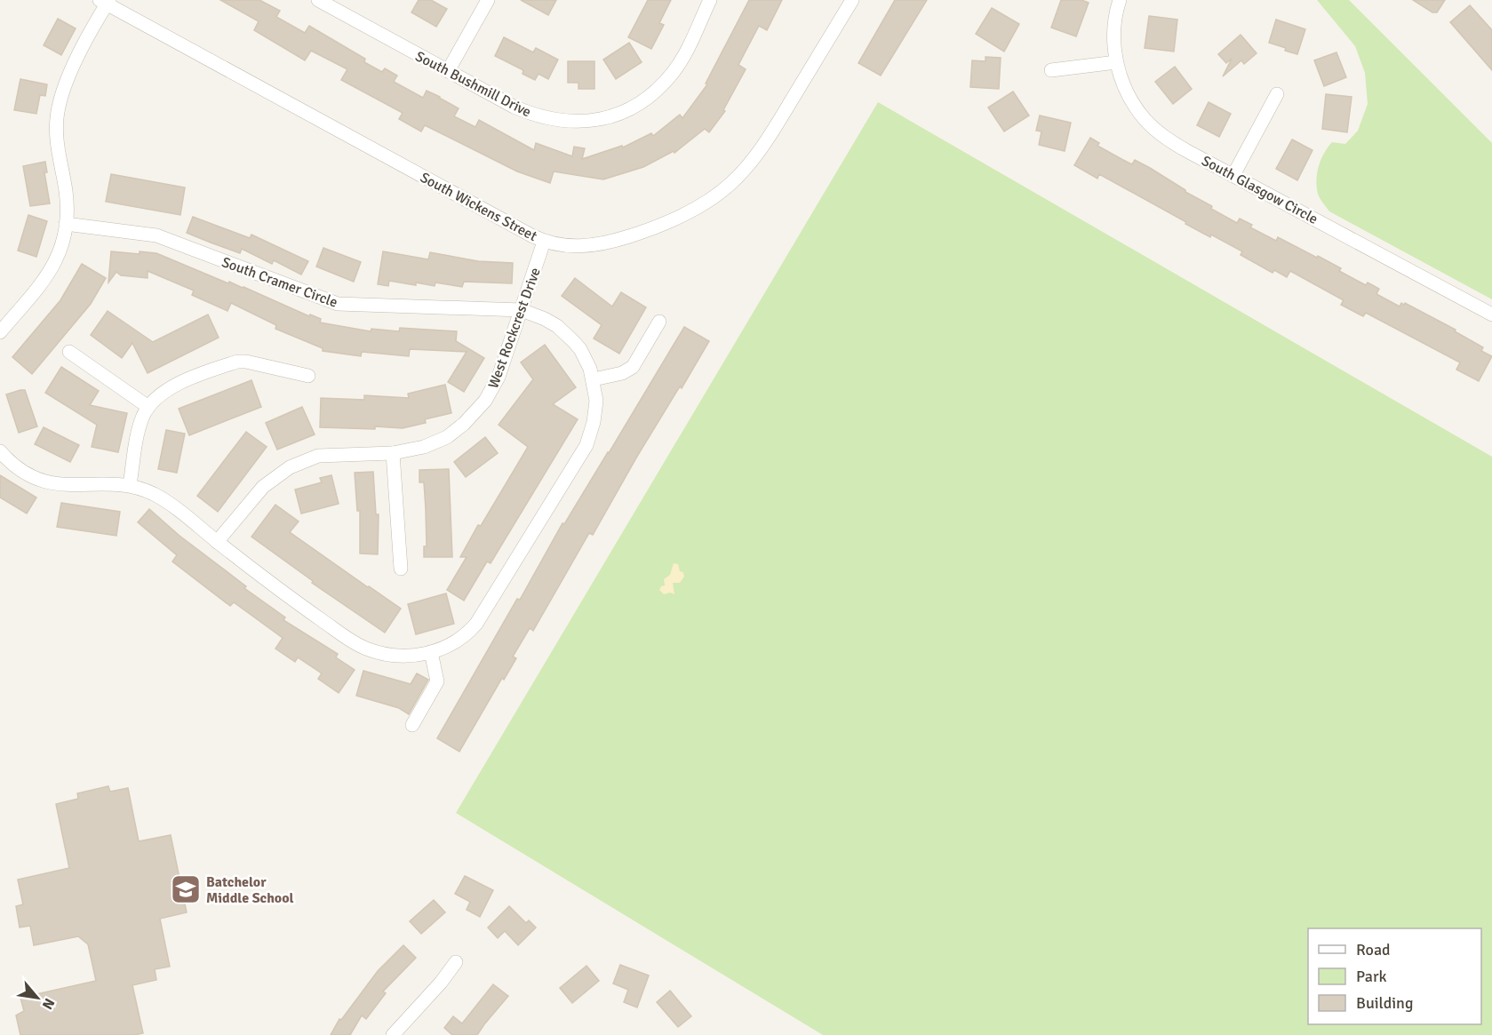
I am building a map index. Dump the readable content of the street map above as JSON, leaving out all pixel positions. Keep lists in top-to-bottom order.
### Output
{
  "streets": {
    "street": [
      "South Bushmill Drive",
      "South Glasgow Circle",
      "South Wickens Street",
      "South Cramer Circle",
      "West Rockcrest Drive"
    ]
  },
  "crossings": [
    ["South Wickens Street", "West Rockcrest Drive"],
    ["South Cramer Circle", "West Rockcrest Drive"]
  ],
  "places": {
    "school or university": ["Batchelor Middle School"]
  },
  "legend": ["Road", "Park", "Building"],
  "north": "bottom right"
}
